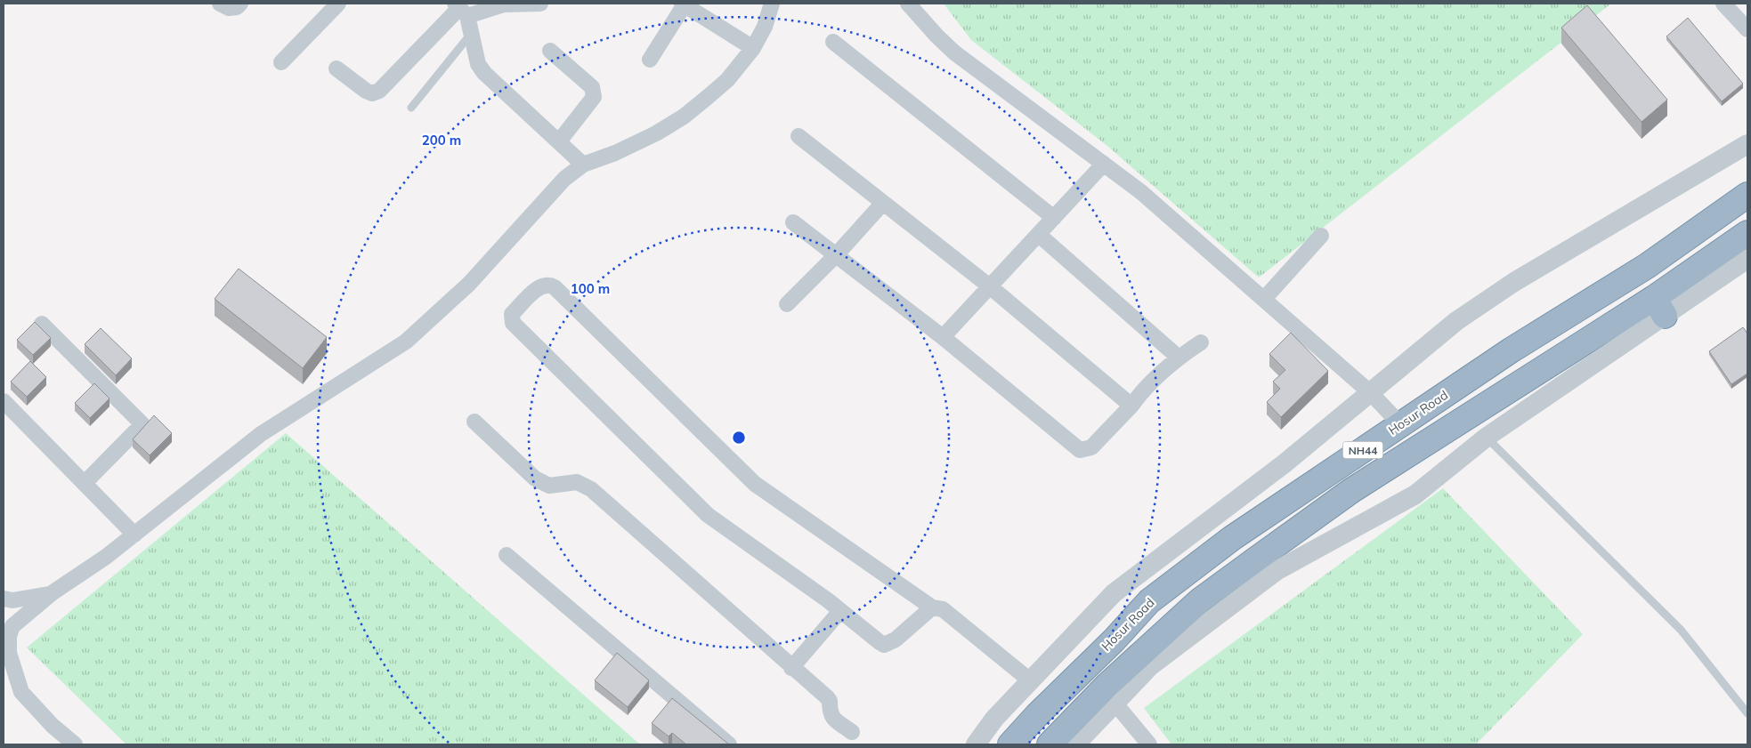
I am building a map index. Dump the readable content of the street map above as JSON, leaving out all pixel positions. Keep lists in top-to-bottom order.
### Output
{
  "streets": {
    "highway": ["Hosur Road", "NH44"]
  },
  "rings": ["200 m", "100 m"]
}
